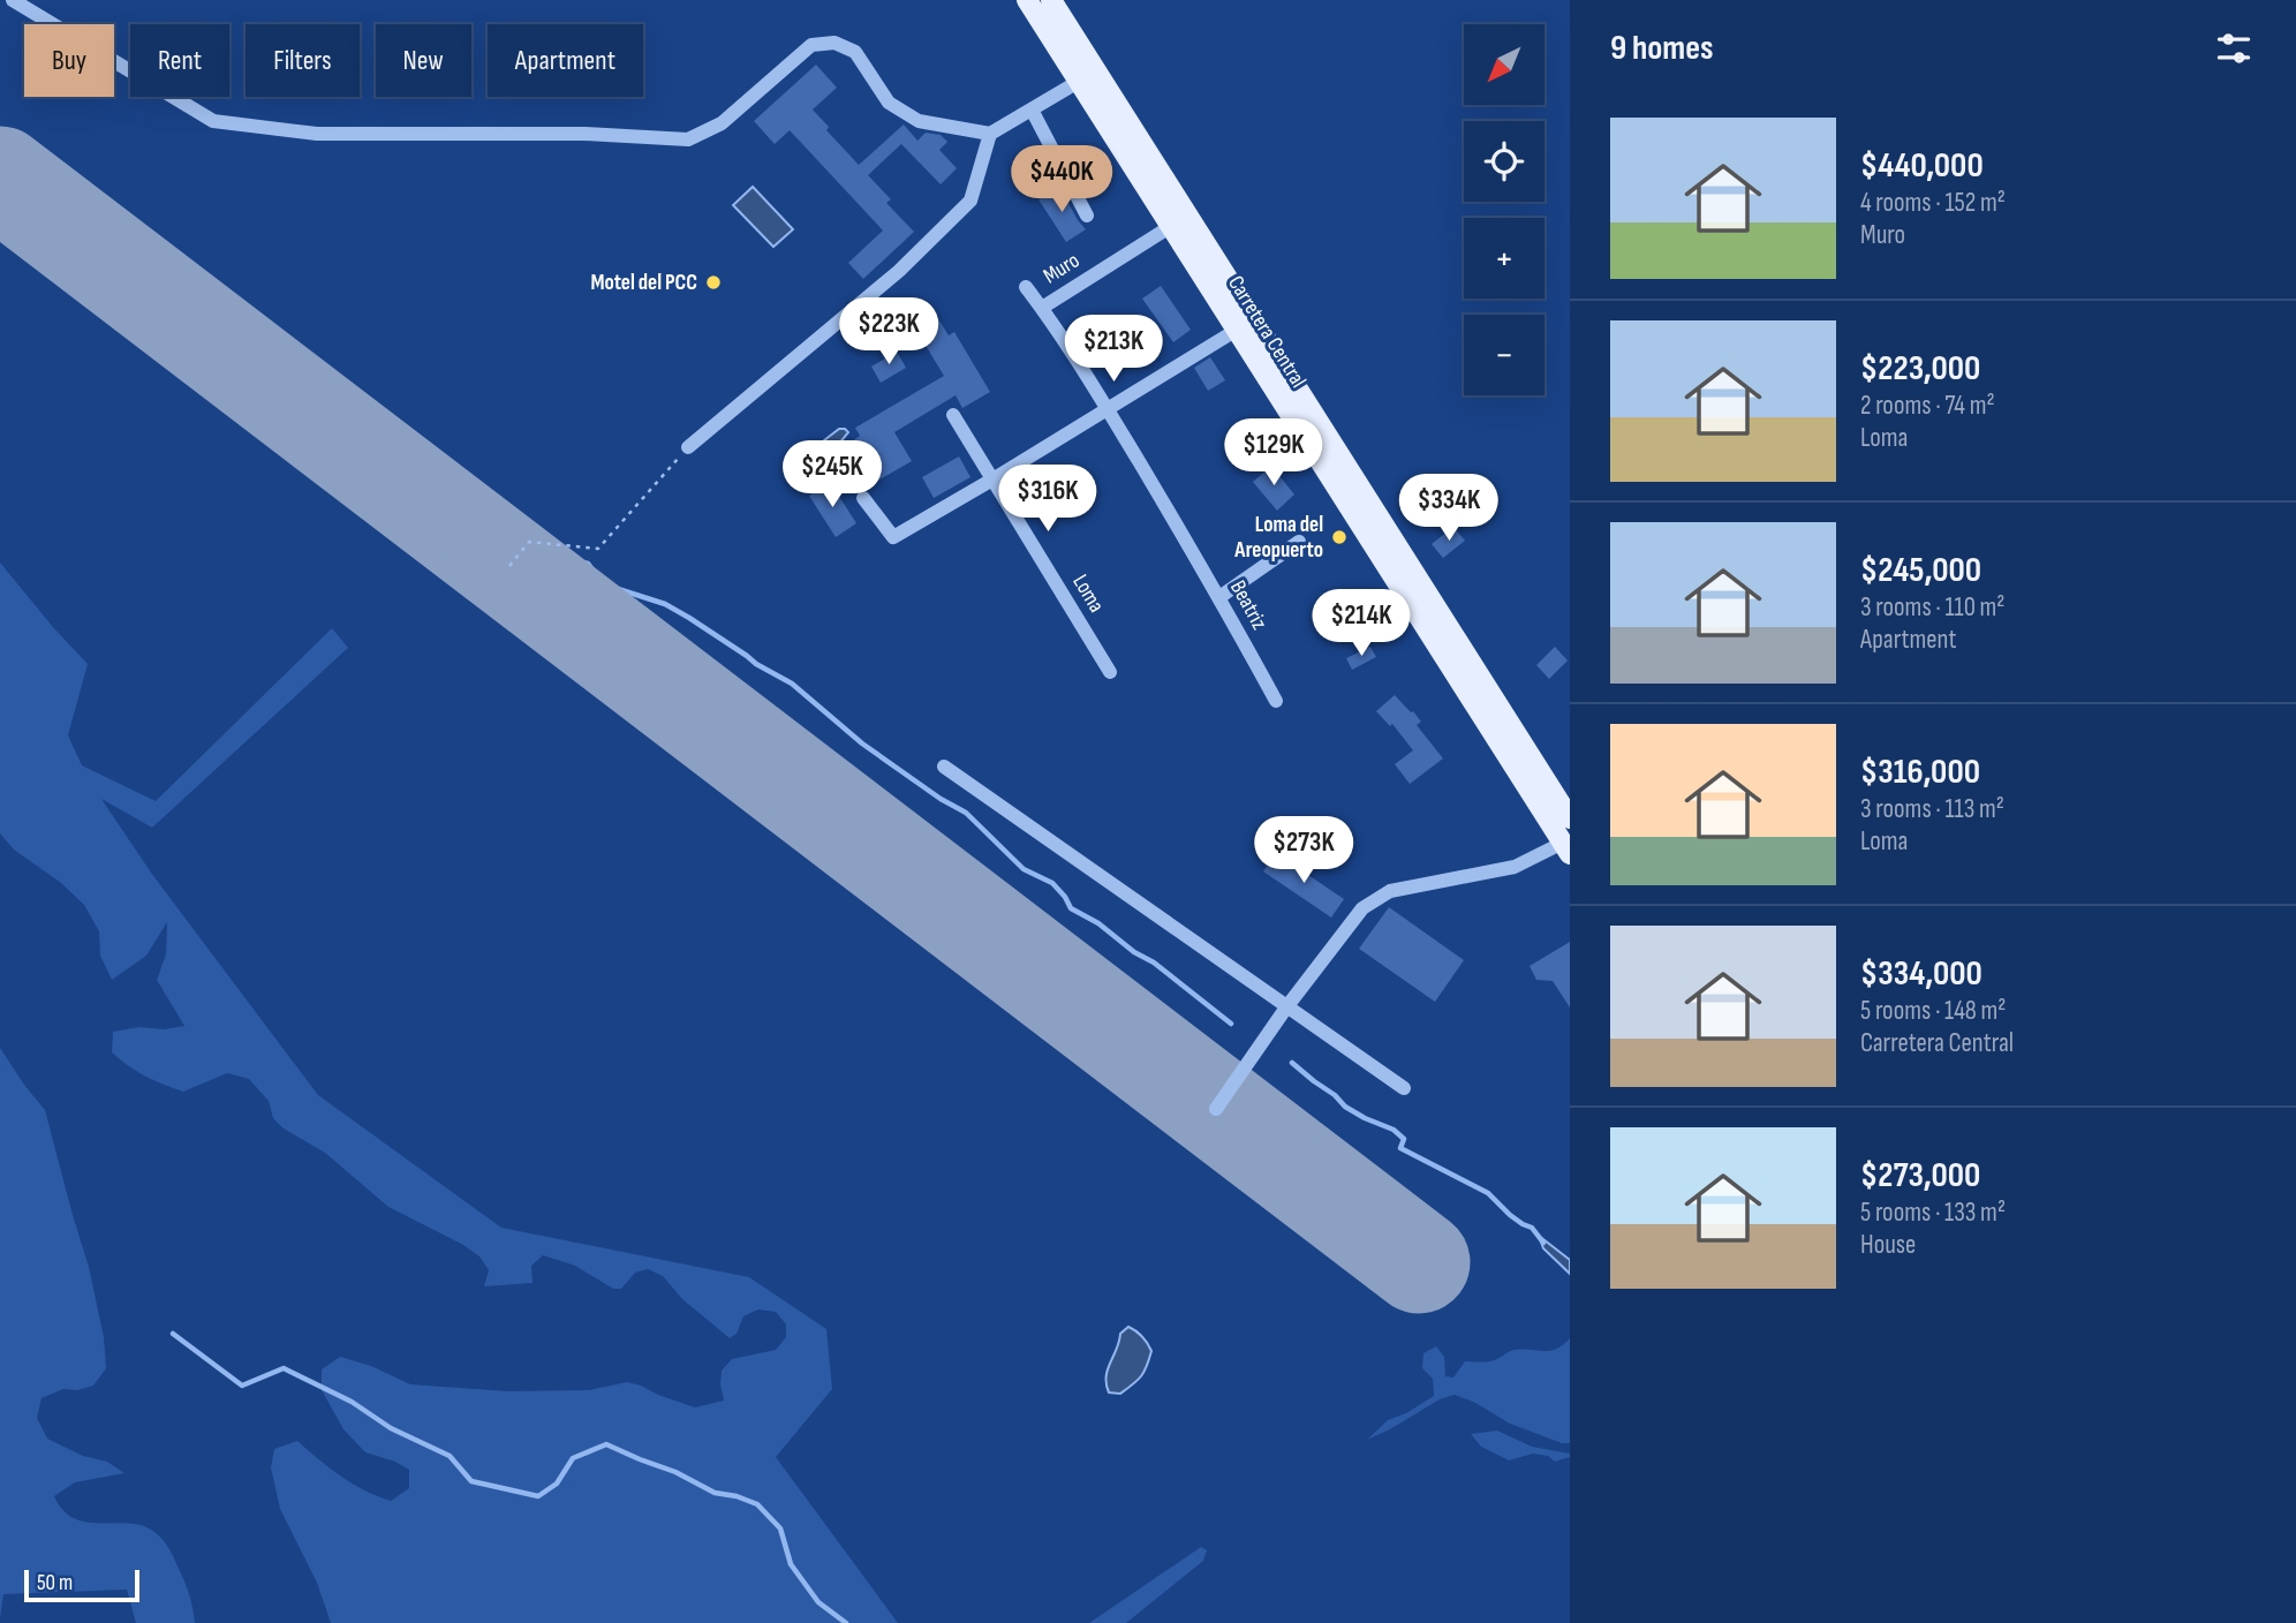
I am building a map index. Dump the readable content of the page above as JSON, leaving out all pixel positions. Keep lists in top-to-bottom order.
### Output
{
  "streets": {
    "main road": ["Carretera Central"],
    "street": ["Muro", "Loma", "Beatriz"]
  },
  "crossings": [
    ["Muro", "Carretera Central"],
    ["Muro", "Beatriz"]
  ],
  "places": ["Motel del PCC", "Loma del Areopuerto"],
  "scale_bar": "50 m",
  "north": "bottom left",
  "page": {
    "heading": "9 homes",
    "map_buttons": ["+", "−"],
    "chip": [
      "Buy",
      "Rent",
      "Filters",
      "New",
      "Apartment"
    ],
    "list": [
      {
        "name": "$440,000",
        "note": "4 rooms · 152 m² · Muro"
      },
      {
        "name": "$223,000",
        "note": "2 rooms · 74 m² · Loma"
      },
      {
        "name": "$245,000",
        "note": "3 rooms · 110 m² · Apartment"
      },
      {
        "name": "$316,000",
        "note": "3 rooms · 113 m² · Loma"
      },
      {
        "name": "$334,000",
        "note": "5 rooms · 148 m² · Carretera Central"
      },
      {
        "name": "$273,000",
        "note": "5 rooms · 133 m² · House"
      }
    ],
    "price": [
      "$440K",
      "$223K",
      "$213K",
      "$129K",
      "$245K",
      "$316K",
      "$334K",
      "$214K",
      "$273K"
    ],
    "scale": "50 m"
  }
}
